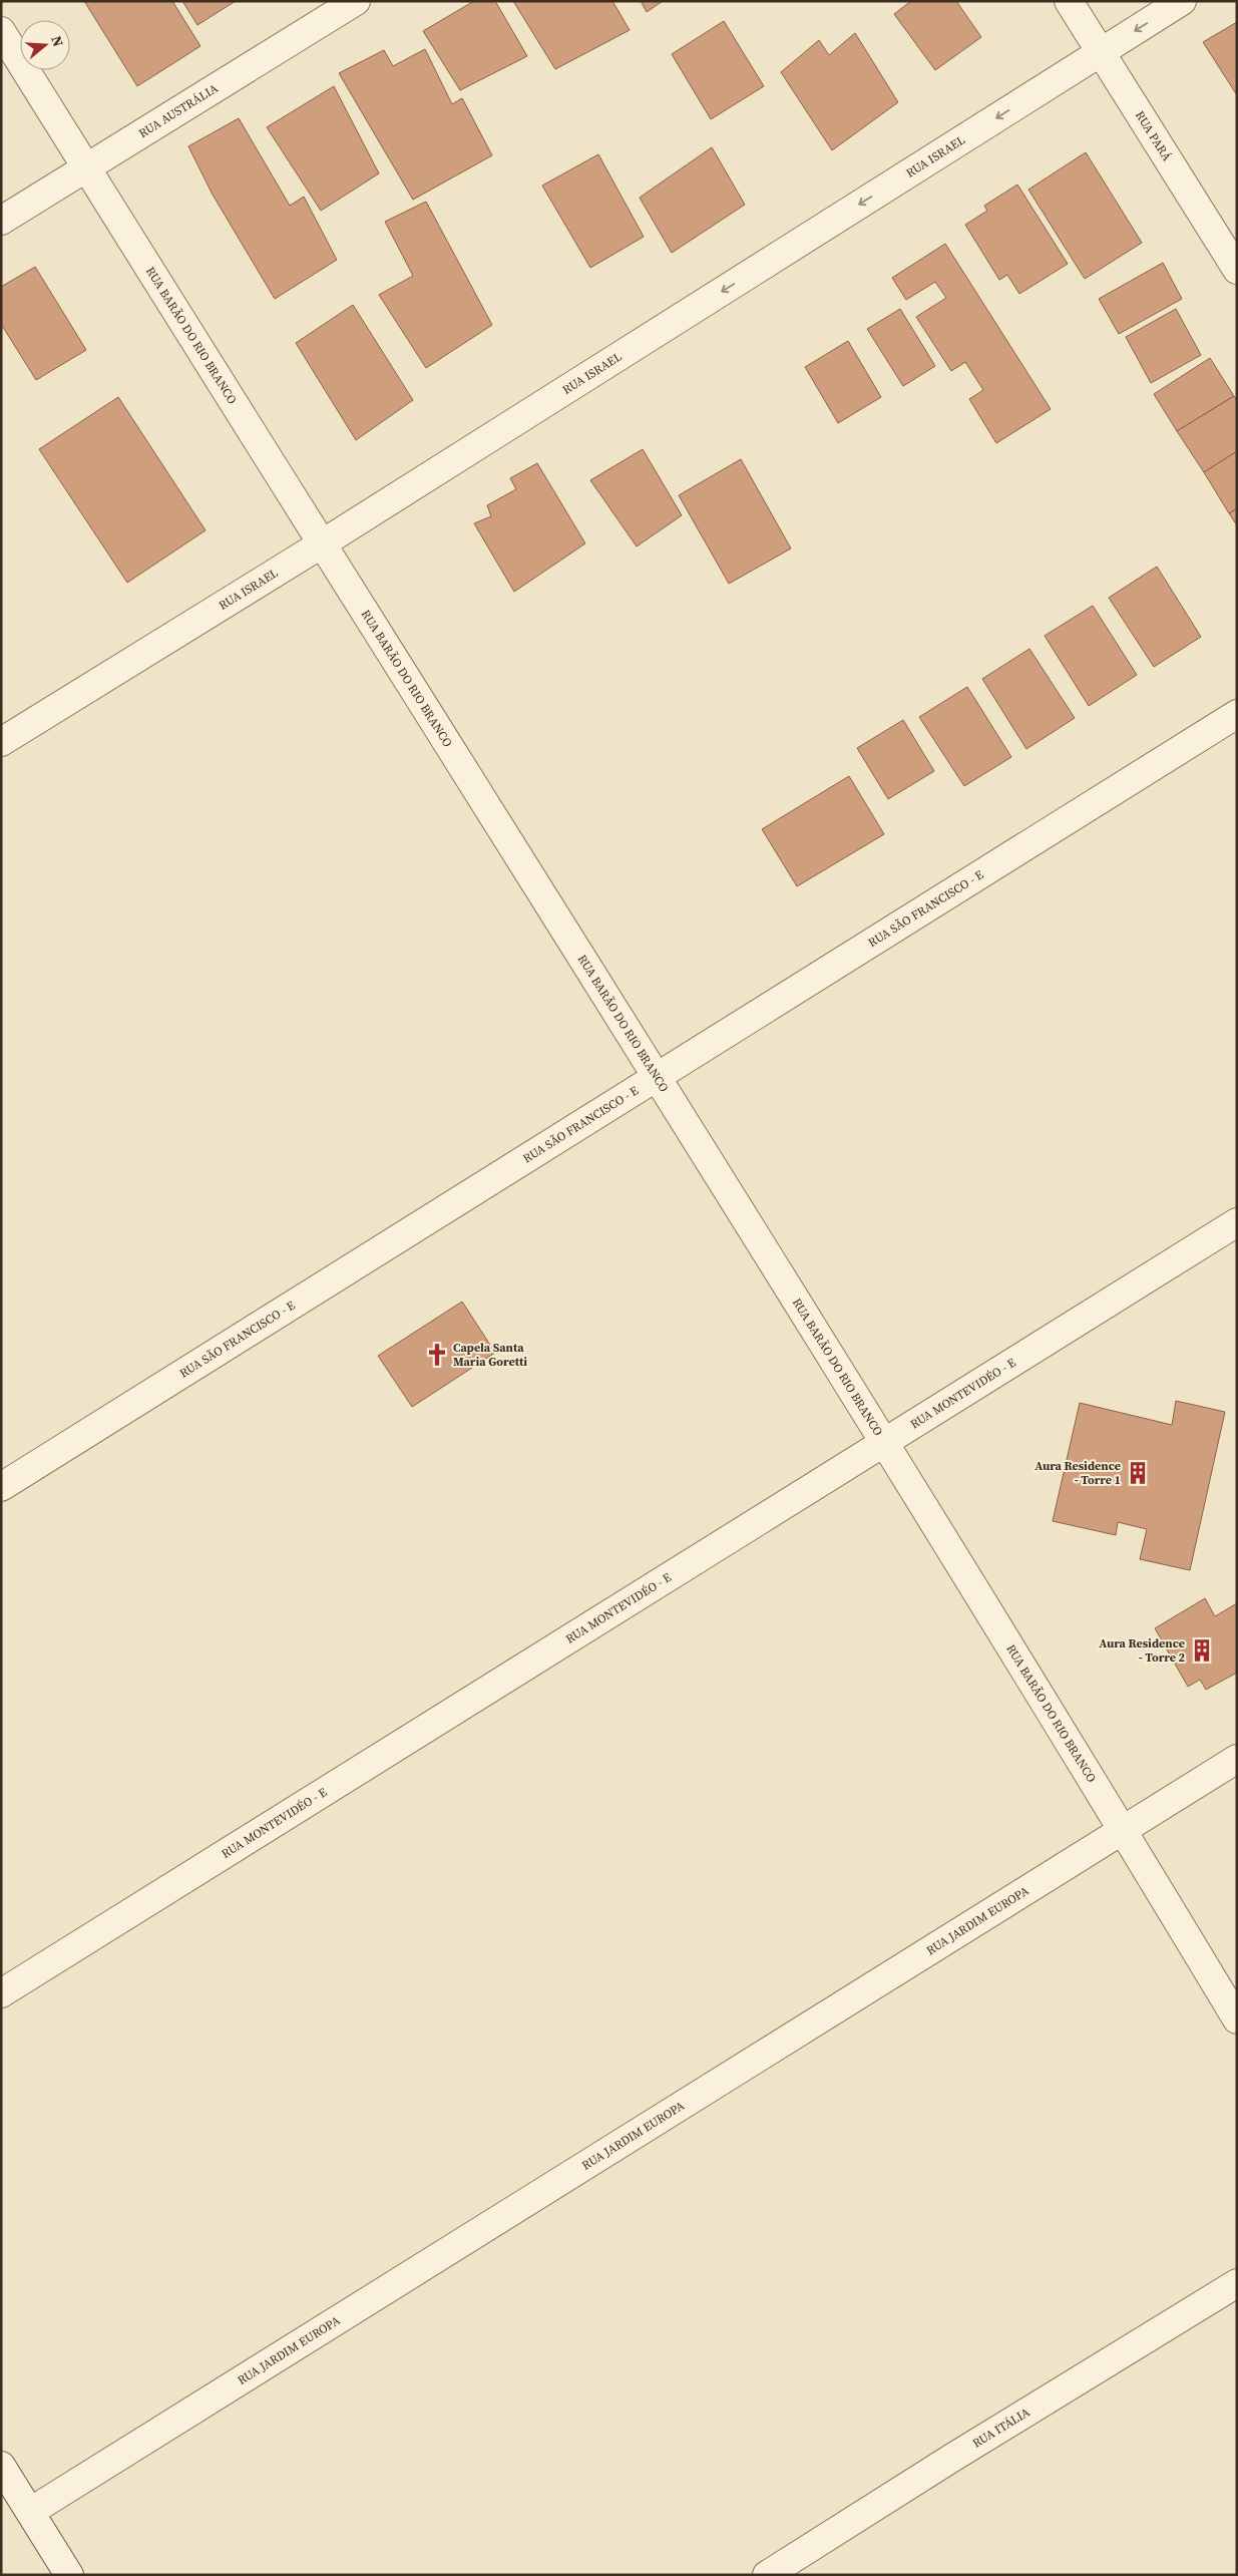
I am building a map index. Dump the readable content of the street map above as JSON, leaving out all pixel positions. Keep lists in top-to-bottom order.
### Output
{
  "streets": {
    "street": [
      "RUA AUSTRÁLIA",
      "RUA PARÁ",
      "RUA ISRAEL",
      "RUA BARÃO DO RIO BRANCO",
      "RUA SÃO FRANCISCO - E",
      "RUA MONTEVIDÉO - E",
      "RUA JARDIM EUROPA",
      "RUA ITÁLIA"
    ]
  },
  "crossings": [
    ["RUA AUSTRÁLIA", "RUA BARÃO DO RIO BRANCO"],
    ["RUA PARÁ", "RUA ISRAEL"],
    ["RUA ISRAEL", "RUA BARÃO DO RIO BRANCO"],
    ["RUA BARÃO DO RIO BRANCO", "RUA SÃO FRANCISCO - E"],
    ["RUA BARÃO DO RIO BRANCO", "RUA MONTEVIDÉO - E"],
    ["RUA BARÃO DO RIO BRANCO", "RUA JARDIM EUROPA"]
  ],
  "one_way": ["RUA ISRAEL"],
  "places": {
    "church": ["Capela Santa Maria Goretti"],
    "building": ["Aura Residence - Torre 1", "Aura Residence - Torre 2"]
  },
  "north": "right"
}
